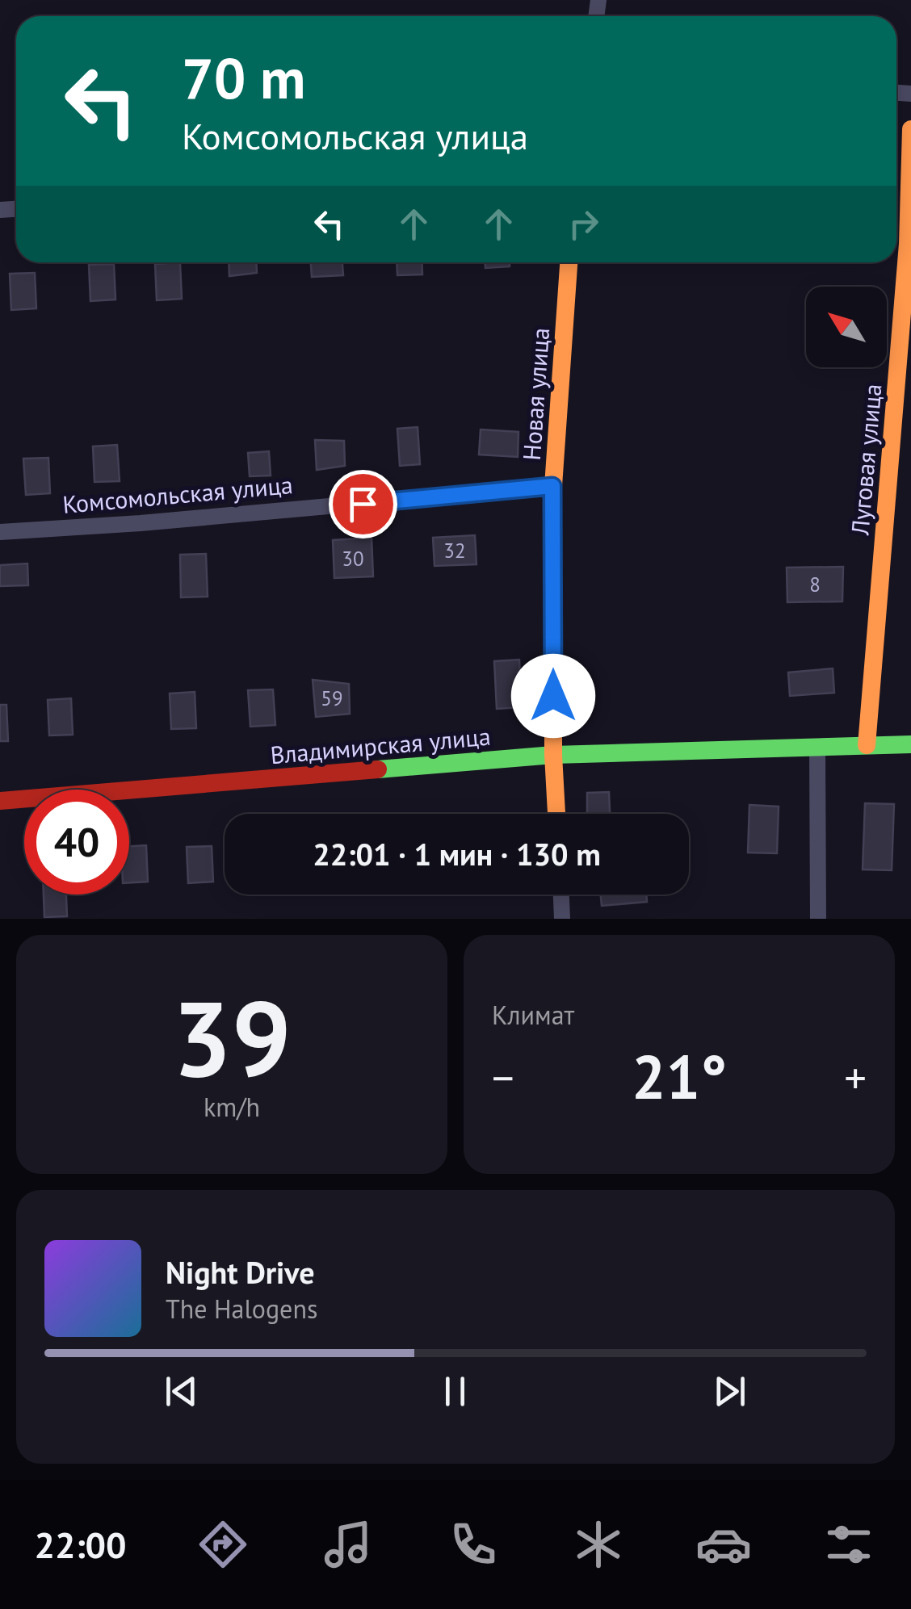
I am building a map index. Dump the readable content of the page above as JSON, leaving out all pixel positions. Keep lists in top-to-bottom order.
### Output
{
  "streets": {
    "street": [
      "Новая улица",
      "Луговая улица",
      "Комсомольская улица",
      "Владимирская улица"
    ]
  },
  "crossings": [
    ["Новая улица", "Комсомольская улица"],
    ["Новая улица", "Владимирская улица"],
    ["Луговая улица", "Владимирская улица"]
  ],
  "house_numbers": [
    "32",
    "30",
    "8",
    "59"
  ],
  "north": "top left",
  "page": {
    "turn": ["70 m", "Комсомольская улица"],
    "limit": "40",
    "trip": "22:01 · 1 мин · 130 m",
    "tile": [
      ["39", "km/h"],
      "Климат"
    ],
    "heat": ["−", "21°", "+"],
    "song": ["Night Drive", "The Halogens"],
    "tabs": "22:00"
  }
}
